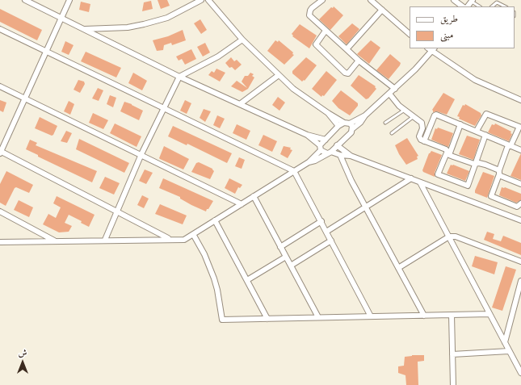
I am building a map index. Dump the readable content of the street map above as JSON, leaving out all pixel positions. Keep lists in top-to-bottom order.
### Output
{
  "legend": ["طريق", "مبنى"],
  "north": "top"
}
